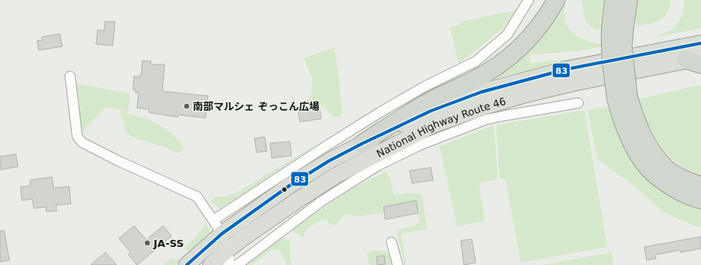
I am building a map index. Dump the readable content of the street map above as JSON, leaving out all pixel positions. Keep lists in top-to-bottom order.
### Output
{
  "streets": {
    "highway": ["National Highway Route 46"]
  },
  "places": ["南部マルシェ ぞっこん広場", "JA-SS"],
  "lines": ["transit line 83"]
}
